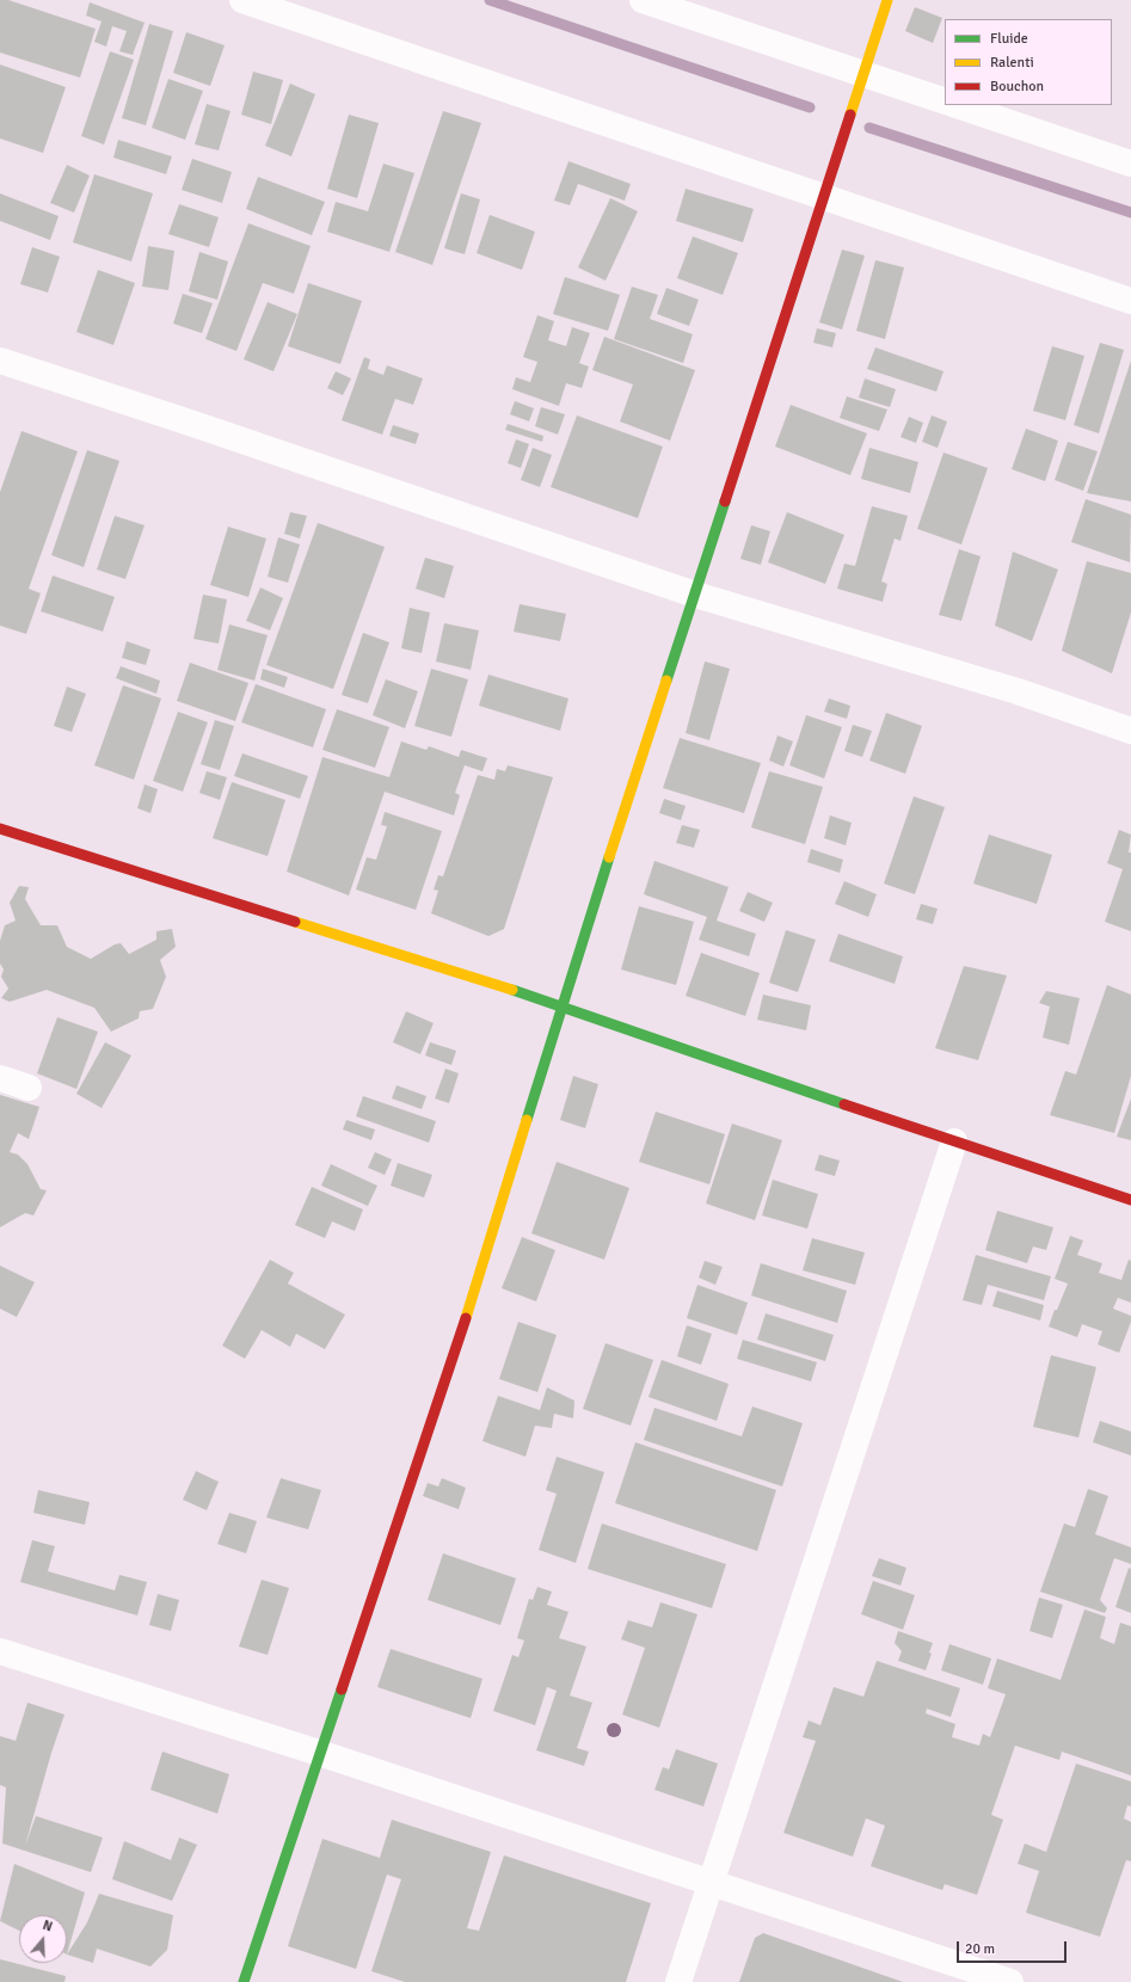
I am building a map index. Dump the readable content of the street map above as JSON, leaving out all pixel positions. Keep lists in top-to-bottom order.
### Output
{
  "legend": ["Fluide", "Ralenti", "Bouchon"],
  "scale_bar": "20 m",
  "north": "top"
}
